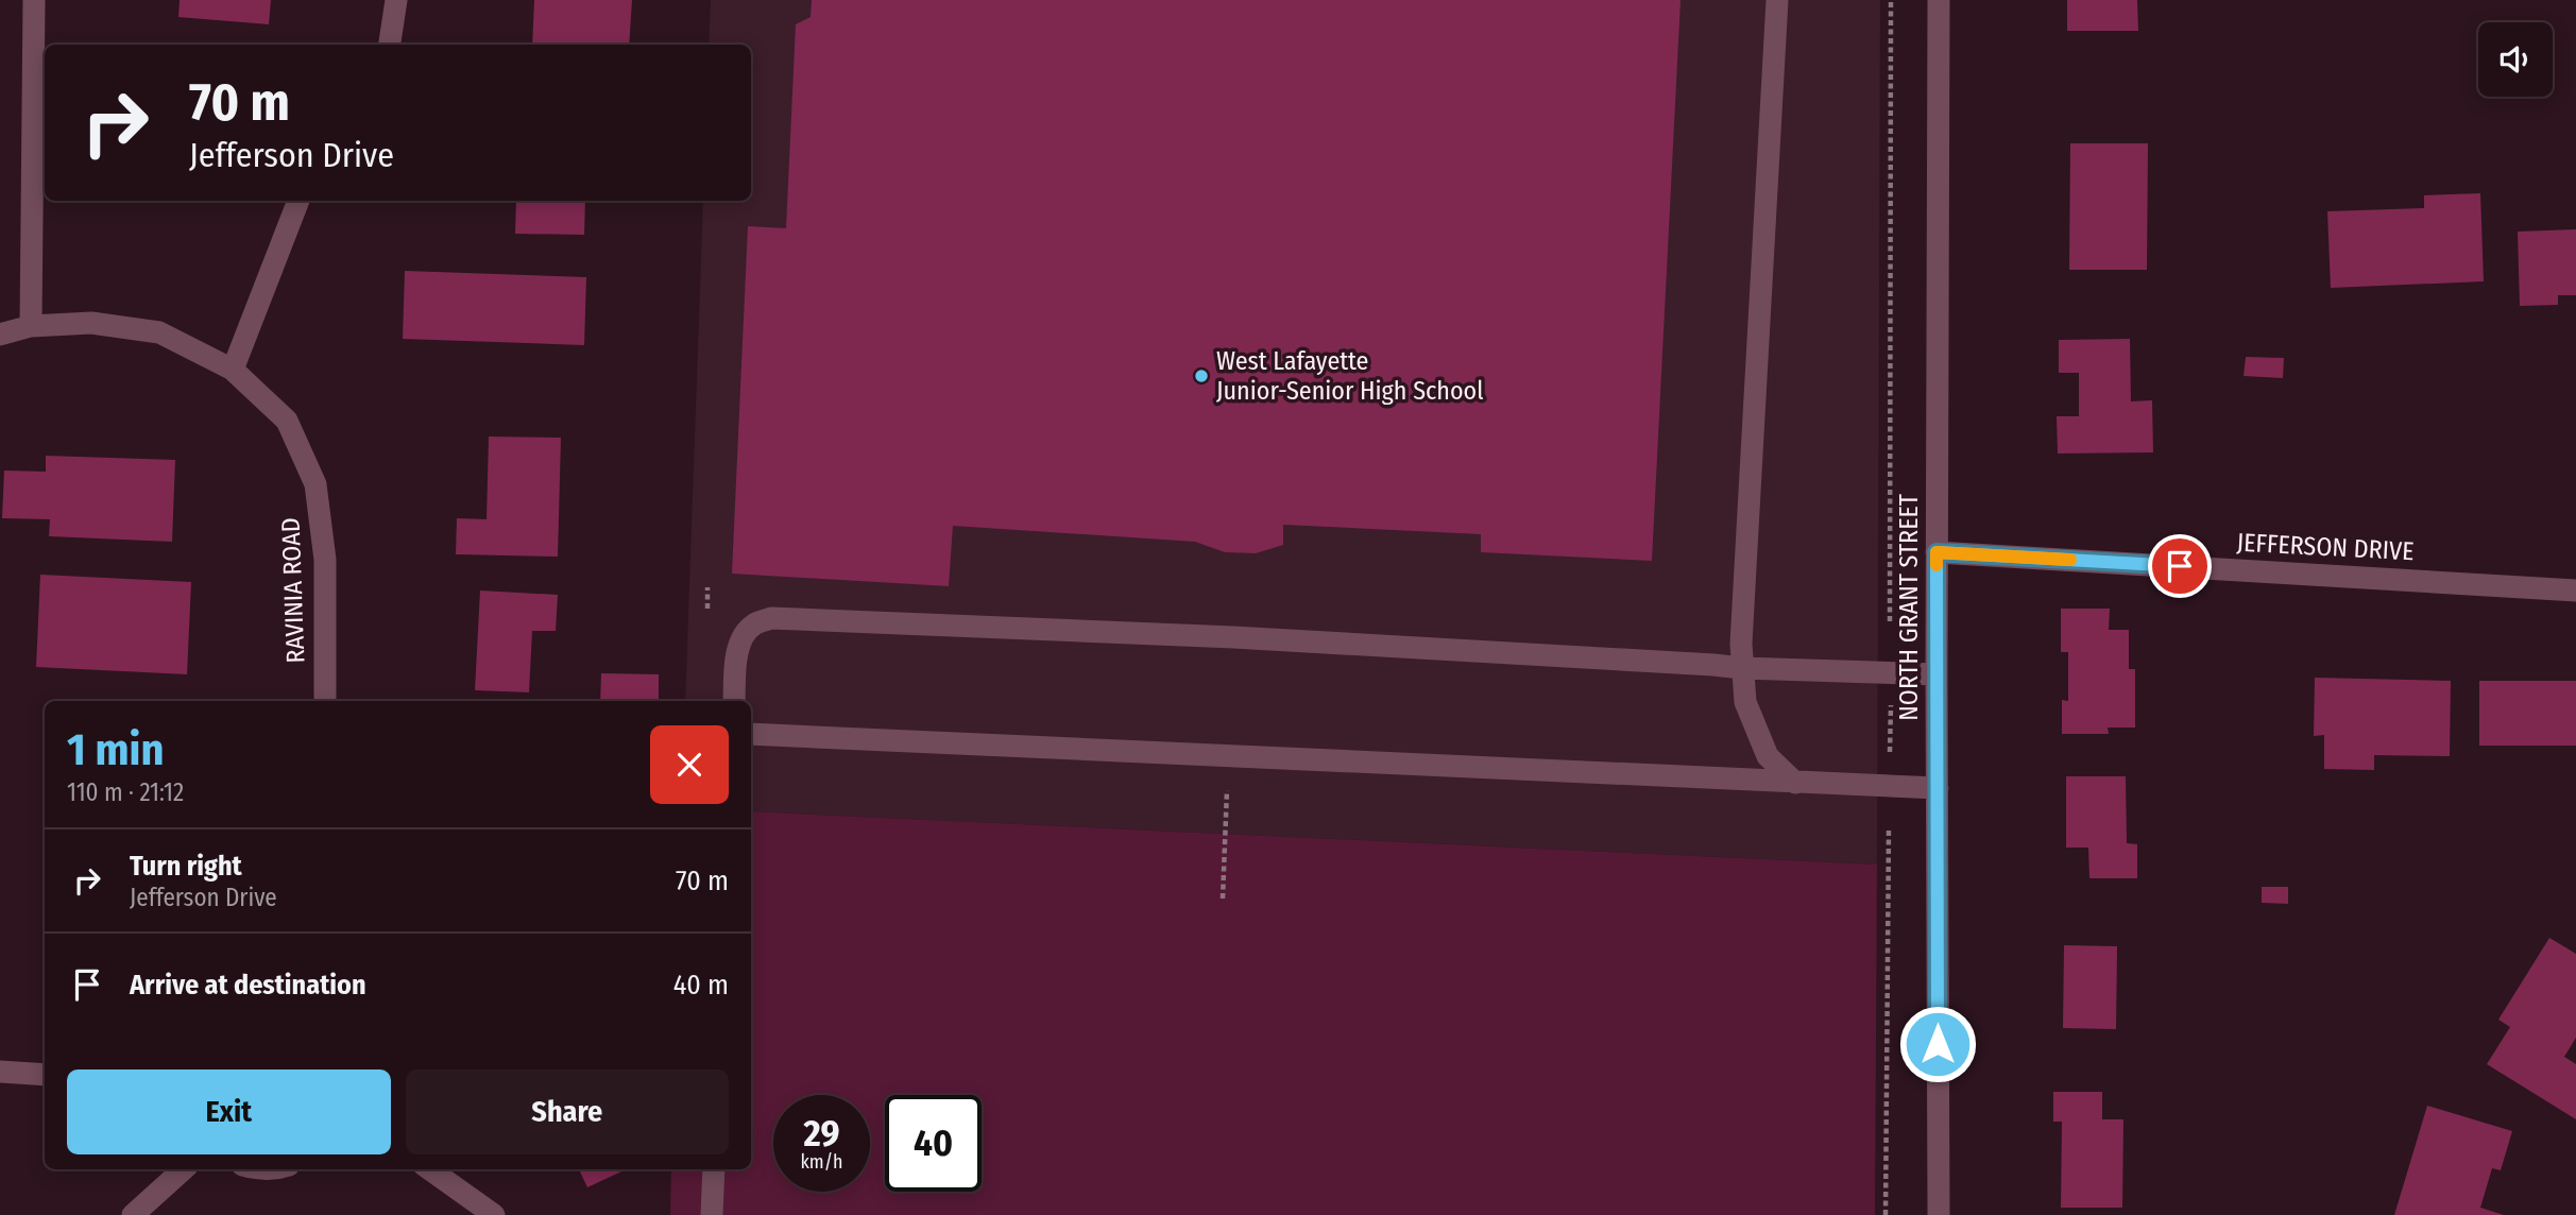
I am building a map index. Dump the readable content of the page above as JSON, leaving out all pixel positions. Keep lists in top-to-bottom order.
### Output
{
  "streets": {
    "street": ["JEFFERSON DRIVE", "RAVINIA ROAD", "NORTH GRANT STREET"]
  },
  "crossings": [
    ["JEFFERSON DRIVE", "NORTH GRANT STREET"]
  ],
  "places": ["West Lafayette Junior-Senior High School"],
  "page": {
    "turn": ["70 m", "Jefferson Drive"],
    "heading": ["1 min", "110 m · 21:12"],
    "list": [
      {
        "name": "Turn right",
        "note": "Jefferson Drive",
        "value": "70 m"
      },
      {
        "name": "Arrive at destination",
        "value": "40 m"
      }
    ],
    "buttons": ["Exit", "Share"],
    "speed": "29 km/h",
    "limit": "40"
  }
}
